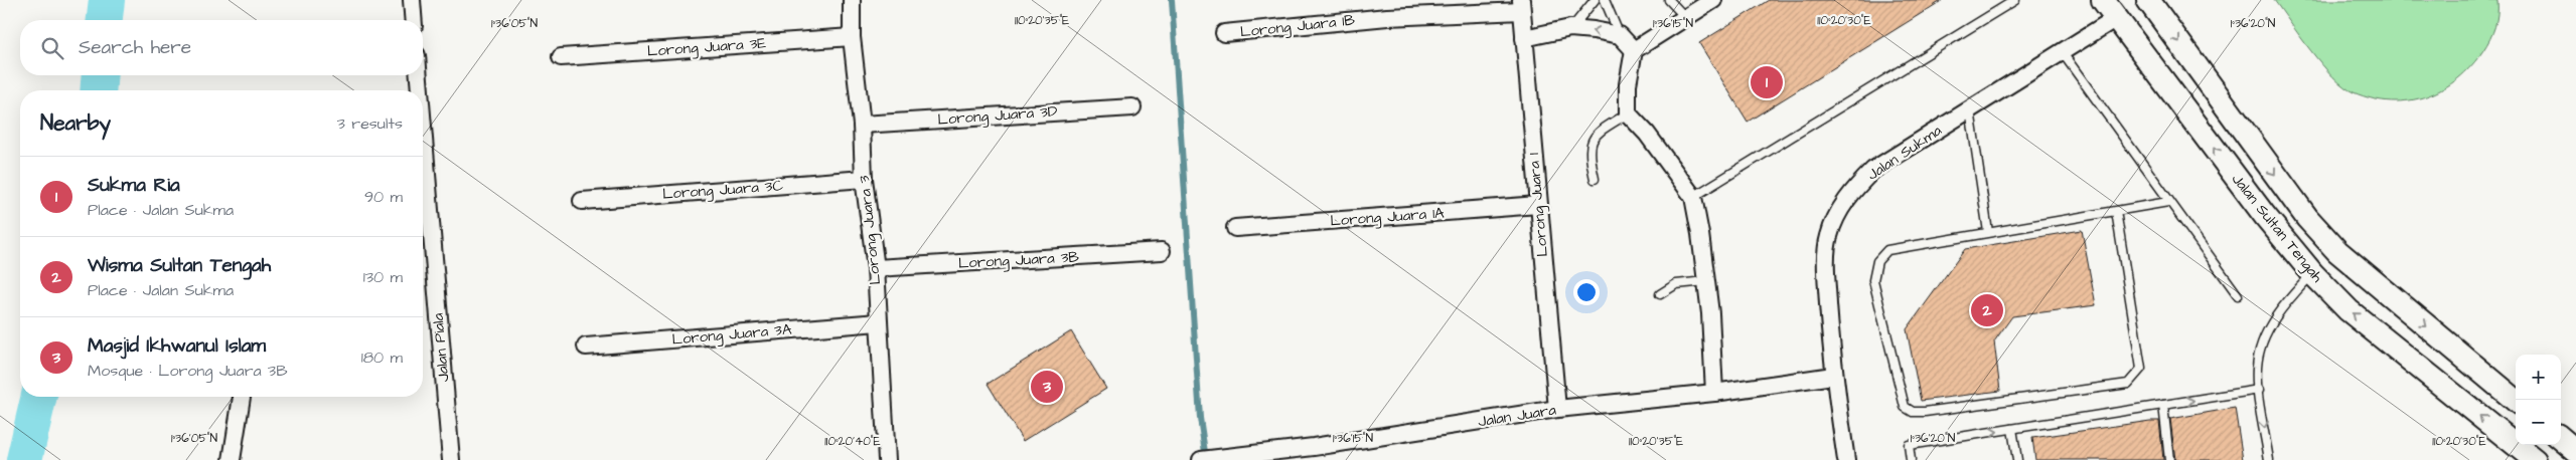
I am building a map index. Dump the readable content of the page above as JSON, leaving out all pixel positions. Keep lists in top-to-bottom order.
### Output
{
  "streets": {
    "main road": ["Jalan Sultan Tengah"],
    "street": [
      "Lorong Juara 1B",
      "Lorong Juara 3E",
      "Lorong Juara 3D",
      "Jalan Sukma",
      "Lorong Juara 3C",
      "Lorong Juara 1",
      "Lorong Juara 1A",
      "Lorong Juara 3",
      "Lorong Juara 3B",
      "Lorong Juara 3A",
      "Jalan Piala",
      "Jalan Juara"
    ]
  },
  "crossings": [
    ["Lorong Juara 1B", "Lorong Juara 1"],
    ["Lorong Juara 3E", "Lorong Juara 3"],
    ["Lorong Juara 3D", "Lorong Juara 3"],
    ["Jalan Sukma", "Jalan Sultan Tengah"],
    ["Jalan Sukma", "Jalan Juara"],
    ["Lorong Juara 3C", "Lorong Juara 3"],
    ["Lorong Juara 1", "Lorong Juara 1A"],
    ["Lorong Juara 1", "Jalan Juara"],
    ["Lorong Juara 3", "Lorong Juara 3B"],
    ["Lorong Juara 3", "Lorong Juara 3A"]
  ],
  "page": {
    "search": "Search here",
    "pins": ["1", "2", "3"],
    "heading": ["Nearby", "3 results"],
    "list": [
      {
        "mark": "1",
        "name": "Sukma Ria",
        "note": "Place · Jalan Sukma",
        "value": "90 m"
      },
      {
        "mark": "2",
        "name": "Wisma Sultan Tengah",
        "note": "Place · Jalan Sukma",
        "value": "130 m"
      },
      {
        "mark": "3",
        "name": "Masjid Ikhwanul Islam",
        "note": "Mosque · Lorong Juara 3B",
        "value": "180 m"
      }
    ],
    "map_buttons": ["+", "−"]
  },
  "coordinates": [
    "110°20'35\"E",
    "110°20'30\"E",
    "1°36'05\"N",
    "1°36'15\"N",
    "1°36'20\"N",
    "110°20'40\"E"
  ]
}
